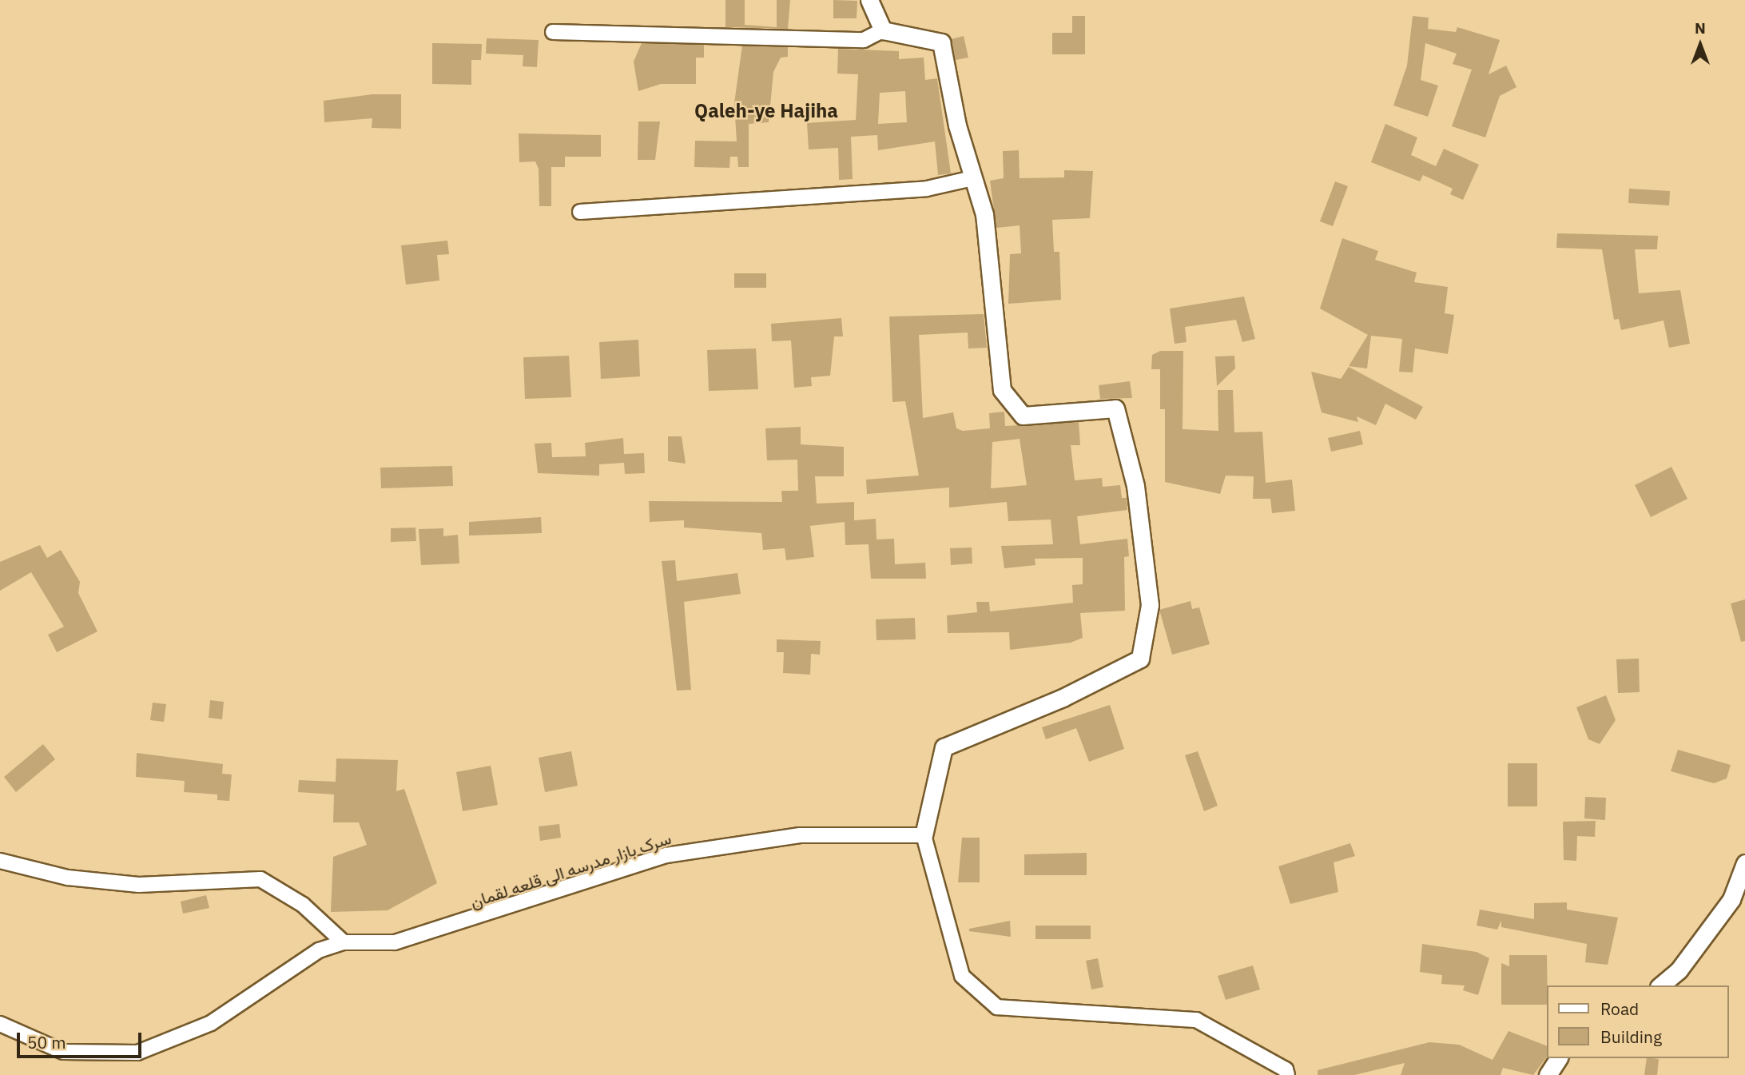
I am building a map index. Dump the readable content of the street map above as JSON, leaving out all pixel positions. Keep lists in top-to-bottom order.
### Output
{
  "streets": {
    "street": ["سرک بازار مدرسه الی قلعه لقمان"]
  },
  "districts": ["Qaleh-ye Hajiha"],
  "legend": ["Road", "Building"],
  "scale_bar": "50 m",
  "north": "top"
}
